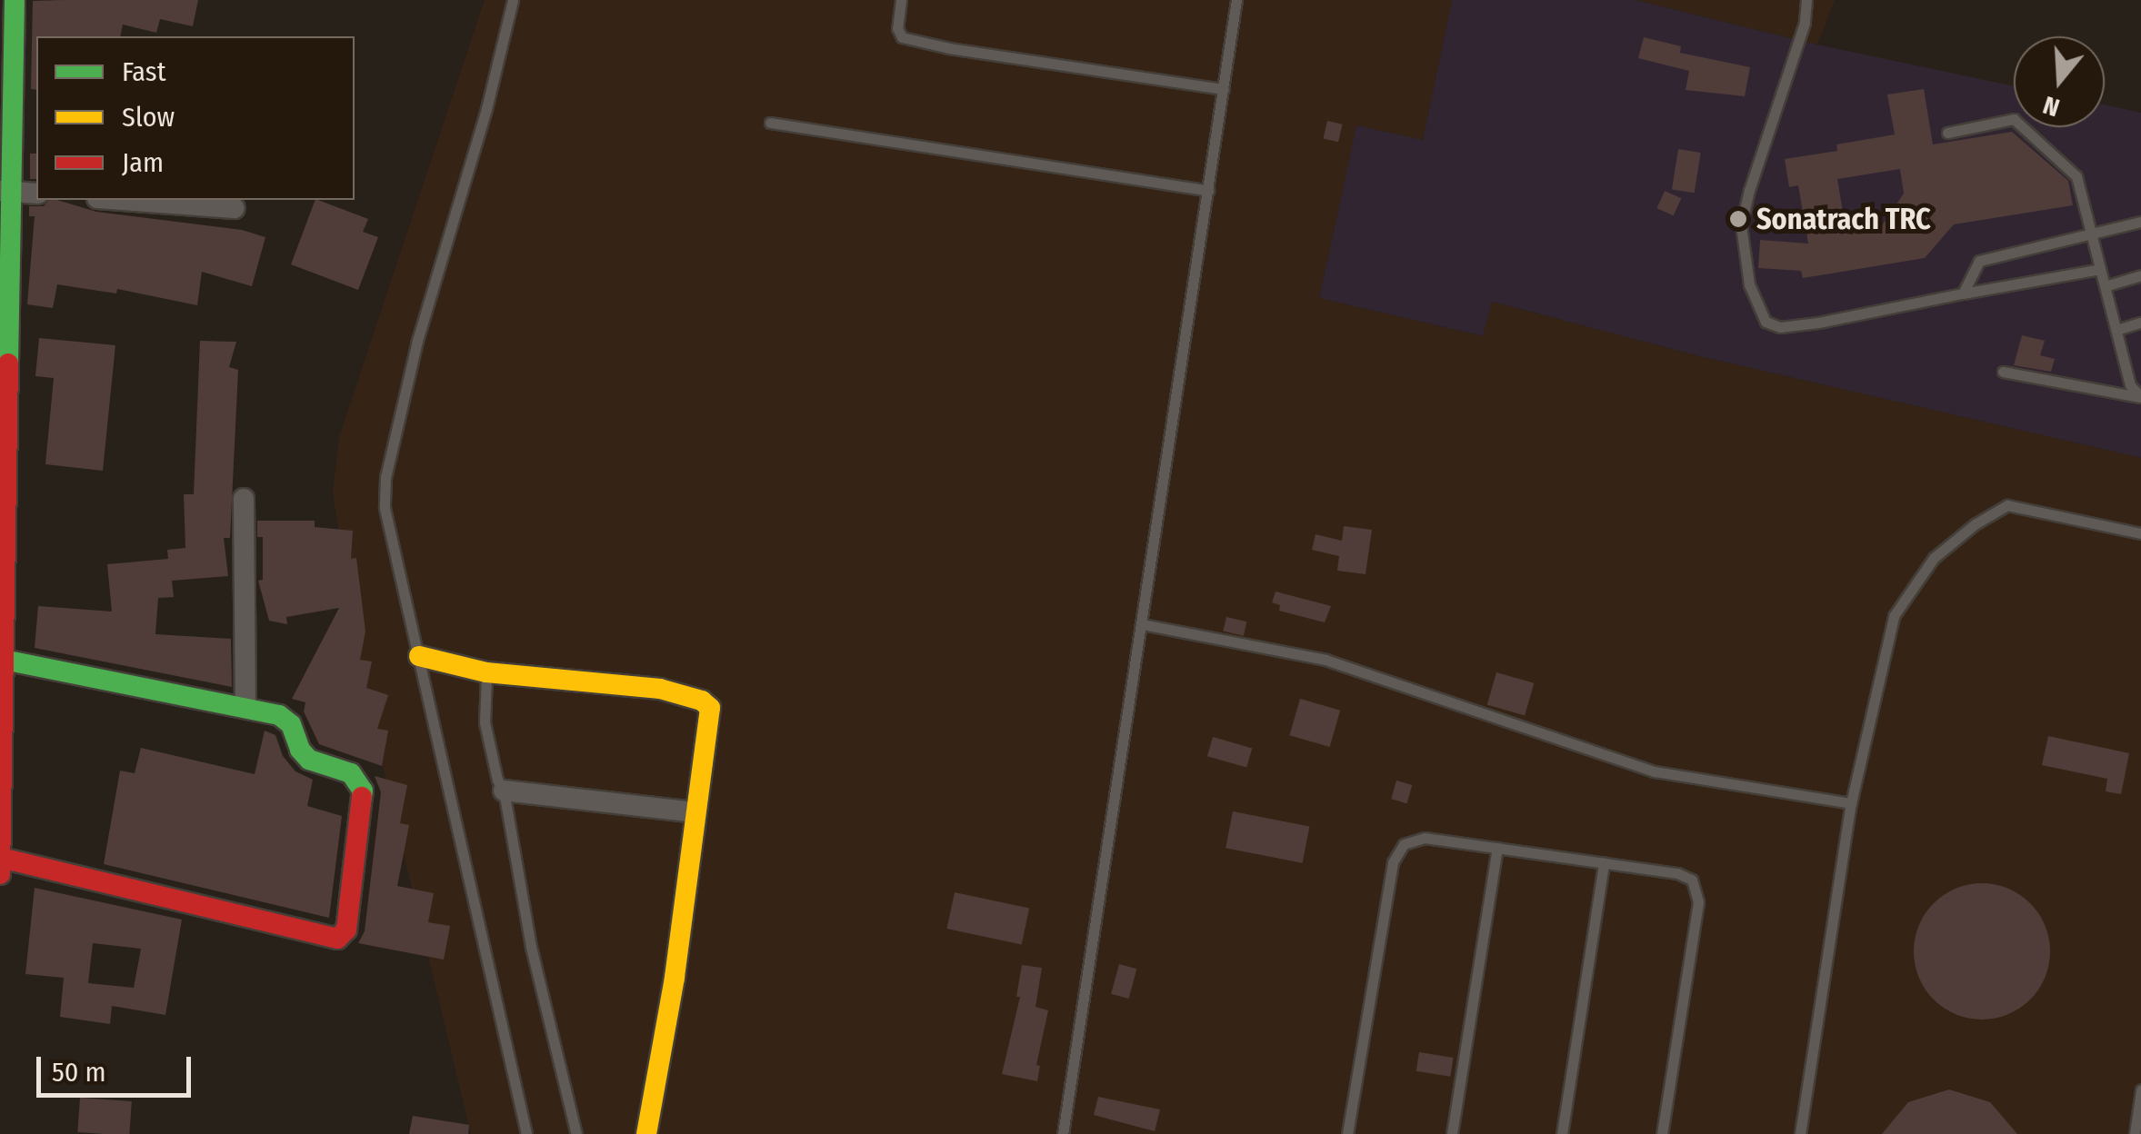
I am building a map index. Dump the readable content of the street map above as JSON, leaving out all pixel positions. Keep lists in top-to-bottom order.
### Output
{
  "places": ["Sonatrach TRC"],
  "legend": ["Fast", "Slow", "Jam"],
  "scale_bar": "50 m",
  "north": "bottom"
}
